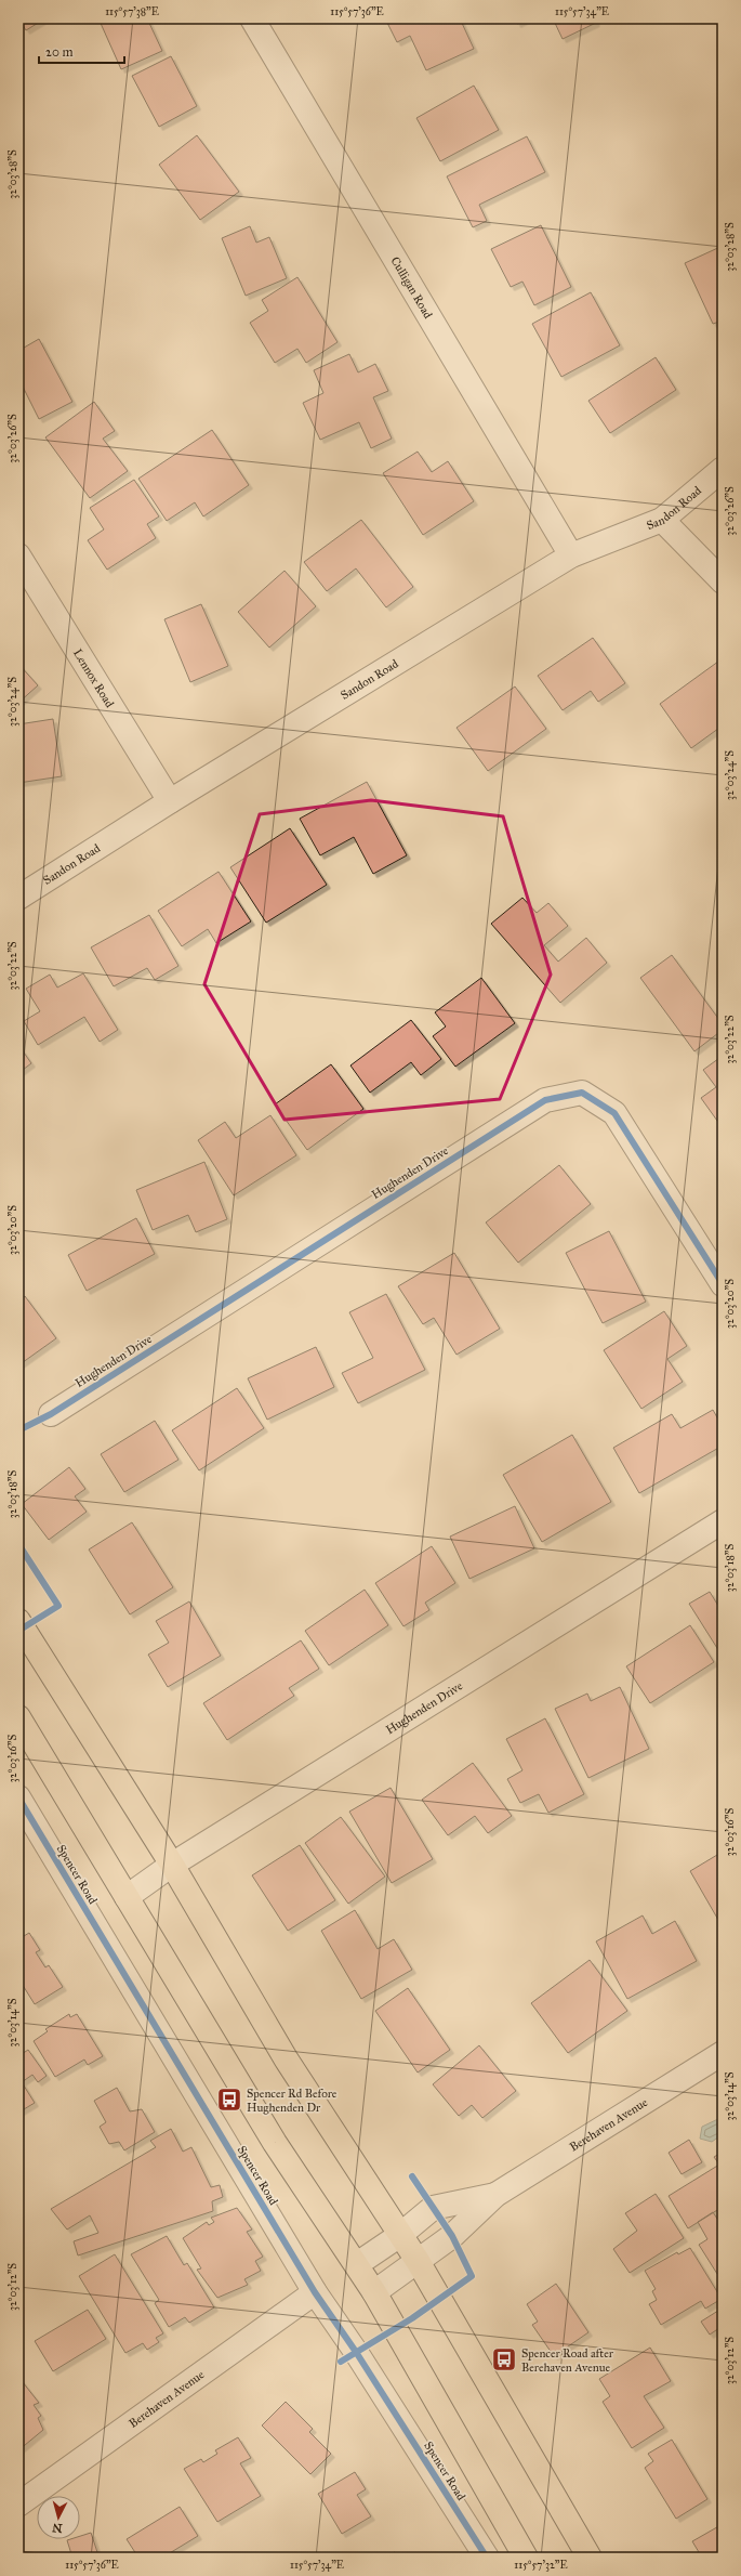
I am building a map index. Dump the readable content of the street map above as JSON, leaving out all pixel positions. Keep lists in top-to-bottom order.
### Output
{
  "streets": {
    "street": [
      "Culligan Road",
      "Sandon Road",
      "Lennox Road",
      "Hughenden Drive",
      "Spencer Road",
      "Berehaven Avenue"
    ]
  },
  "crossings": [
    ["Culligan Road", "Sandon Road"],
    ["Sandon Road", "Lennox Road"],
    ["Spencer Road", "Berehaven Avenue"]
  ],
  "places": {
    "bus stop": ["Spencer Rd Before Hughenden Dr", "Spencer Road after Berehaven Avenue"]
  },
  "scale_bar": "20 m",
  "north": "bottom",
  "coordinates": [
    "115°57'38\"E",
    "115°57'36\"E",
    "115°57'34\"E",
    "32°03'28\"S",
    "32°03'26\"S",
    "32°03'24\"S",
    "32°03'22\"S",
    "32°03'20\"S",
    "32°03'18\"S",
    "32°03'16\"S",
    "32°03'14\"S",
    "32°03'12\"S",
    "115°57'32\"E"
  ]
}
